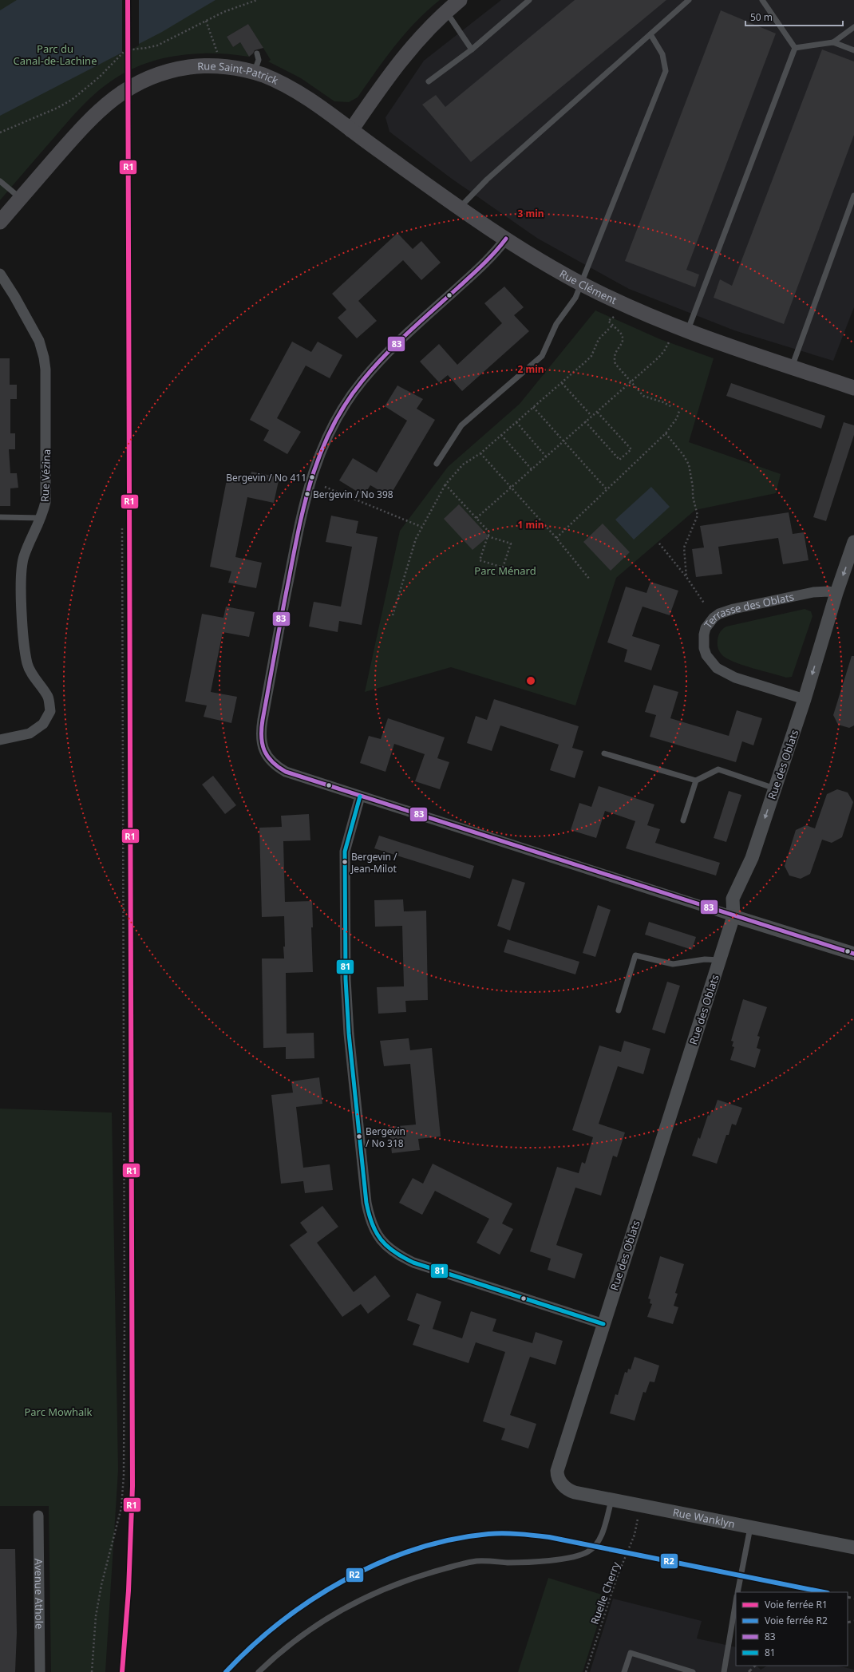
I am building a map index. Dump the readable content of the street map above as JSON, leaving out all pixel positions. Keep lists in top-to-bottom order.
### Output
{
  "streets": {
    "main road": ["Rue Saint-Patrick", "Rue Clément"],
    "street": [
      "Rue Vézina",
      "Terrasse des Oblats",
      "Rue des Oblats",
      "Rue Wanklyn",
      "Avenue Athole"
    ],
    "path": ["Ruelle Cherry"]
  },
  "crossings": [
    ["Rue Saint-Patrick", "Rue Clément"],
    ["Terrasse des Oblats", "Rue des Oblats"],
    ["Rue des Oblats", "Rue Wanklyn"]
  ],
  "parks": ["Parc du Canal-de-Lachine", "Parc Ménard", "Parc Mowhalk"],
  "places": [
    "Bergevin / No 411",
    "Bergevin / No 398",
    "Bergevin / Jean-Milot",
    "Bergevin / No 318"
  ],
  "lines": [
    "rail line R1",
    "transit line 83",
    "transit line 81",
    "rail line R2"
  ],
  "legend": [
    "Voie ferrée R1",
    "Voie ferrée R2",
    "83",
    "81"
  ],
  "scale_bar": "50 m",
  "rings": ["3 min", "2 min", "1 min"]
}
